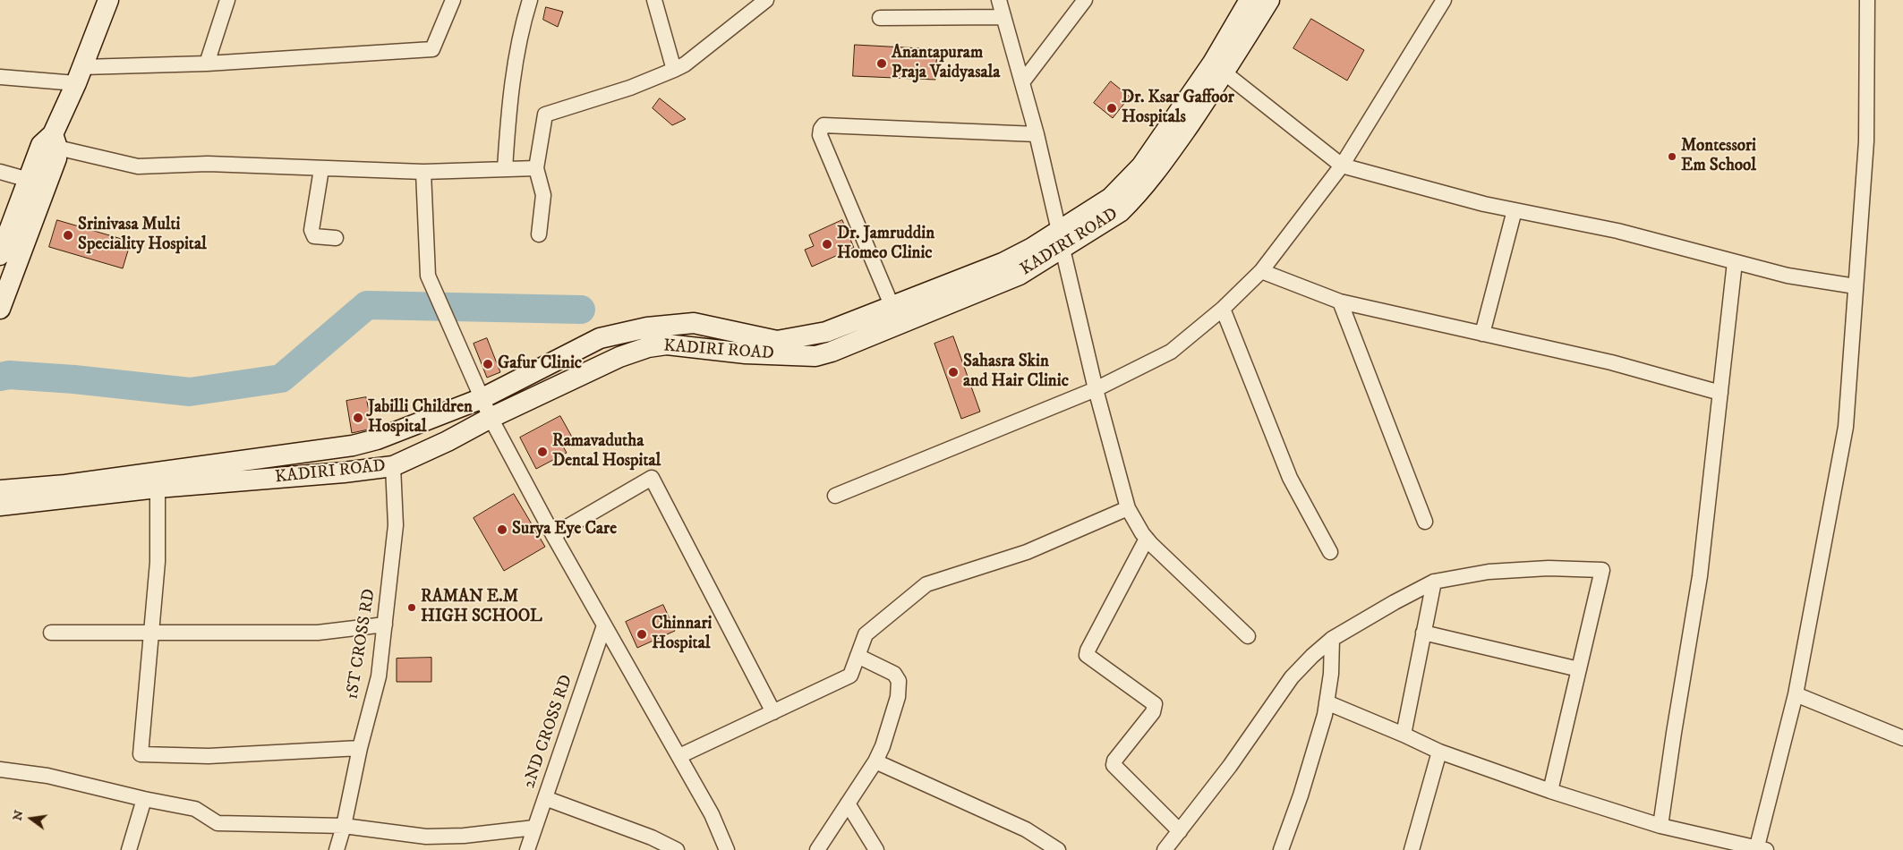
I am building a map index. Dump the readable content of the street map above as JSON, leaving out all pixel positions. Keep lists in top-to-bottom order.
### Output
{
  "streets": {
    "main road": ["KADIRI ROAD"],
    "street": ["1ST CROSS RD", "2ND CROSS RD"]
  },
  "crossings": [
    ["KADIRI ROAD", "1ST CROSS RD"]
  ],
  "places": [
    "Anantapuram Praja Vaidyasala",
    "Dr. Ksar Gaffoor Hospitals",
    "Montessori Em School",
    "Srinivasa Multi Speciality Hospital",
    "Dr. Jamruddin Homeo Clinic",
    "Gafur Clinic",
    "Sahasra Skin and Hair Clinic",
    "Jabilli Children Hospital",
    "Ramavadutha Dental Hospital",
    "Surya Eye Care",
    "RAMAN E.M HIGH SCHOOL",
    "Chinnari Hospital"
  ],
  "north": "left"
}
